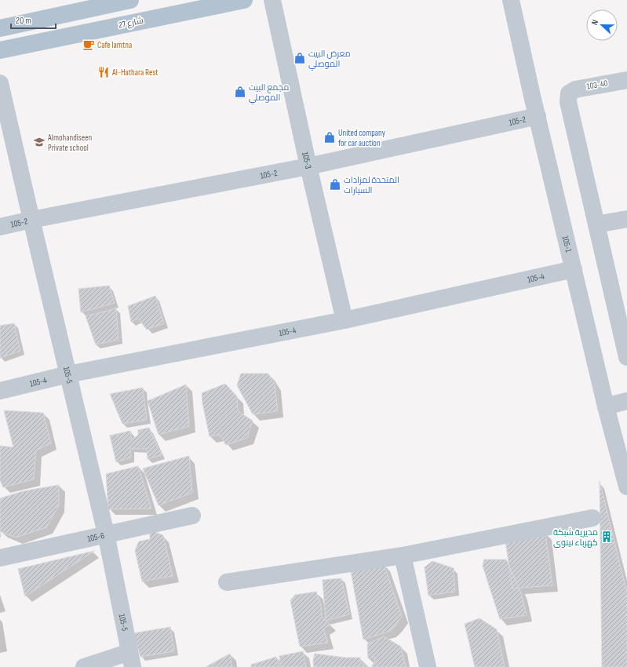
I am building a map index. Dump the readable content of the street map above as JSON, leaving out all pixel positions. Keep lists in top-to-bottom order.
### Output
{
  "streets": {
    "main road": ["شارع 27"],
    "street": [
      "103-40",
      "105-2",
      "105-3",
      "105-1",
      "105-4",
      "105-5",
      "105-6"
    ]
  },
  "crossings": [
    ["105-2", "105-3"],
    ["105-2", "105-1"],
    ["105-2", "105-5"],
    ["105-3", "105-4"],
    ["105-1", "105-4"],
    ["105-4", "105-5"],
    ["105-5", "105-6"]
  ],
  "places": {
    "cafe": ["Cafe lamtna"],
    "shop": [
      "معرض البيت الموصلي",
      "مجمع البيت الموصلي",
      "United company for car auction",
      "المتحدة لمزادات السيارات"
    ],
    "restaurant": ["Al-Hathara Rest"],
    "school or university": ["Almohandiseen Private school"],
    "building": ["مديرية شبكة كهرباء نينوى"]
  },
  "scale_bar": "20 m",
  "north": "left"
}
